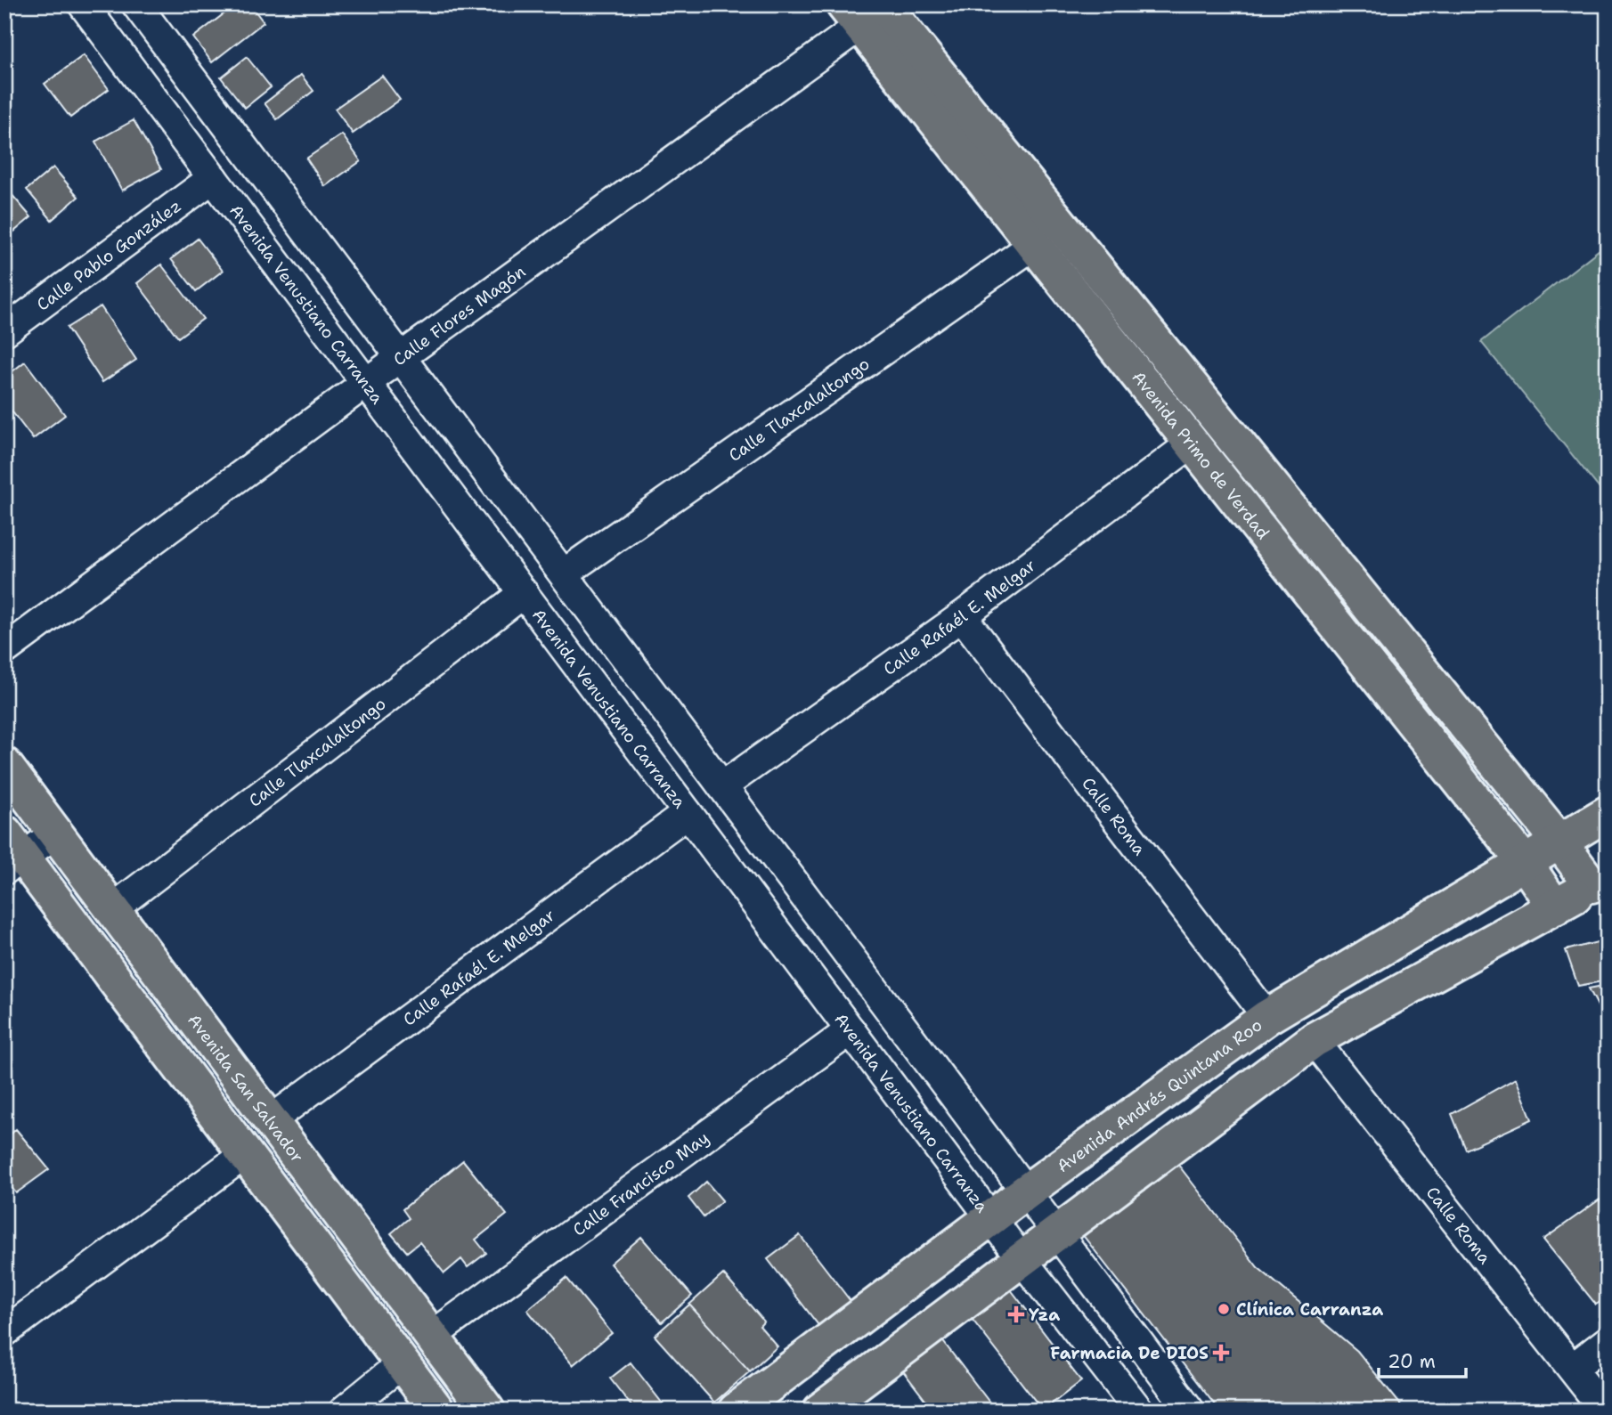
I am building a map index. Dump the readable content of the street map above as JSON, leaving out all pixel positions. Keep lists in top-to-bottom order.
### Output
{
  "streets": {
    "main road": ["Avenida Primo de Verdad", "Avenida San Salvador", "Avenida Andrés Quintana Roo"],
    "street": [
      "Calle Pablo González",
      "Avenida Venustiano Carranza",
      "Calle Flores Magón",
      "Calle Tlaxcalaltongo",
      "Calle Rafaél E. Melgar",
      "Calle Roma",
      "Calle Francisco May"
    ]
  },
  "crossings": [
    ["Calle Pablo González", "Avenida Venustiano Carranza"],
    ["Avenida Venustiano Carranza", "Calle Flores Magón"],
    ["Avenida Venustiano Carranza", "Calle Tlaxcalaltongo"],
    ["Avenida Venustiano Carranza", "Calle Rafaél E. Melgar"],
    ["Avenida Venustiano Carranza", "Avenida Andrés Quintana Roo"],
    ["Avenida Venustiano Carranza", "Calle Francisco May"],
    ["Calle Flores Magón", "Avenida Primo de Verdad"],
    ["Calle Tlaxcalaltongo", "Avenida Primo de Verdad"],
    ["Calle Tlaxcalaltongo", "Avenida San Salvador"],
    ["Avenida Primo de Verdad", "Calle Rafaél E. Melgar"],
    ["Avenida Primo de Verdad", "Avenida Andrés Quintana Roo"],
    ["Calle Rafaél E. Melgar", "Calle Roma"],
    ["Calle Rafaél E. Melgar", "Avenida San Salvador"],
    ["Calle Roma", "Avenida Andrés Quintana Roo"],
    ["Avenida San Salvador", "Calle Francisco May"]
  ],
  "places": {
    "other": ["Clínica Carranza"],
    "health": ["Yza", "Farmacia De DIOS"]
  },
  "scale_bar": "20 m"
}
